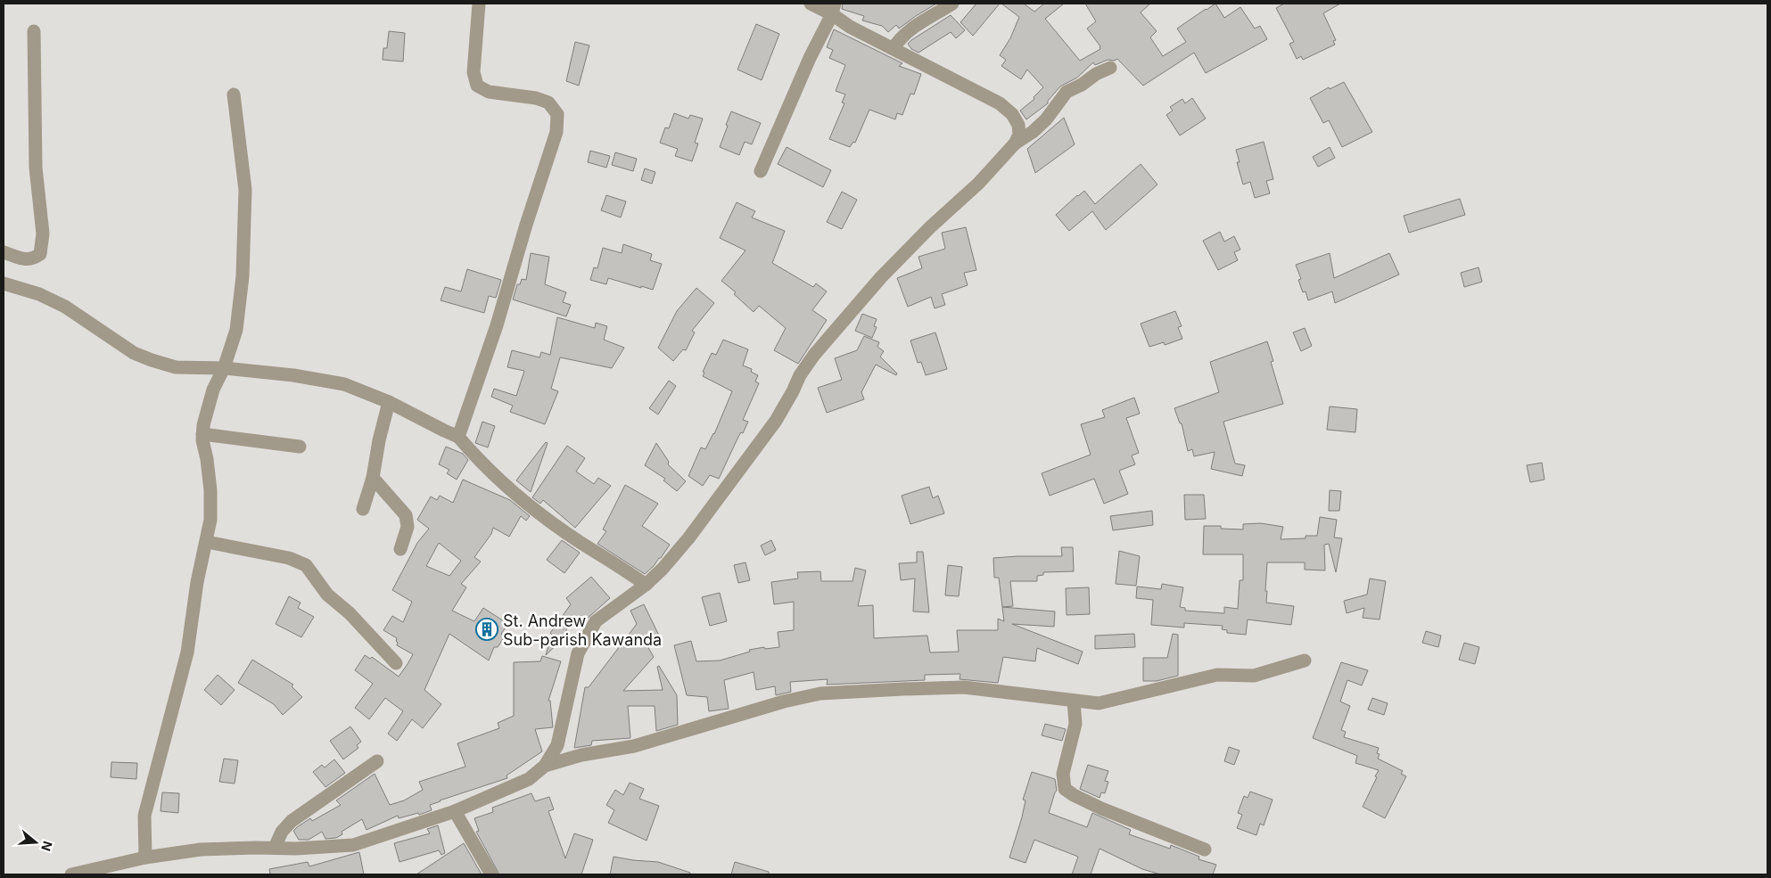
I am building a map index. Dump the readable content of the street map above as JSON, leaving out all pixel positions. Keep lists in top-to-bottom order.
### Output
{
  "places": {
    "building": ["St. Andrew Sub-parish Kawanda"]
  },
  "north": "right"
}
